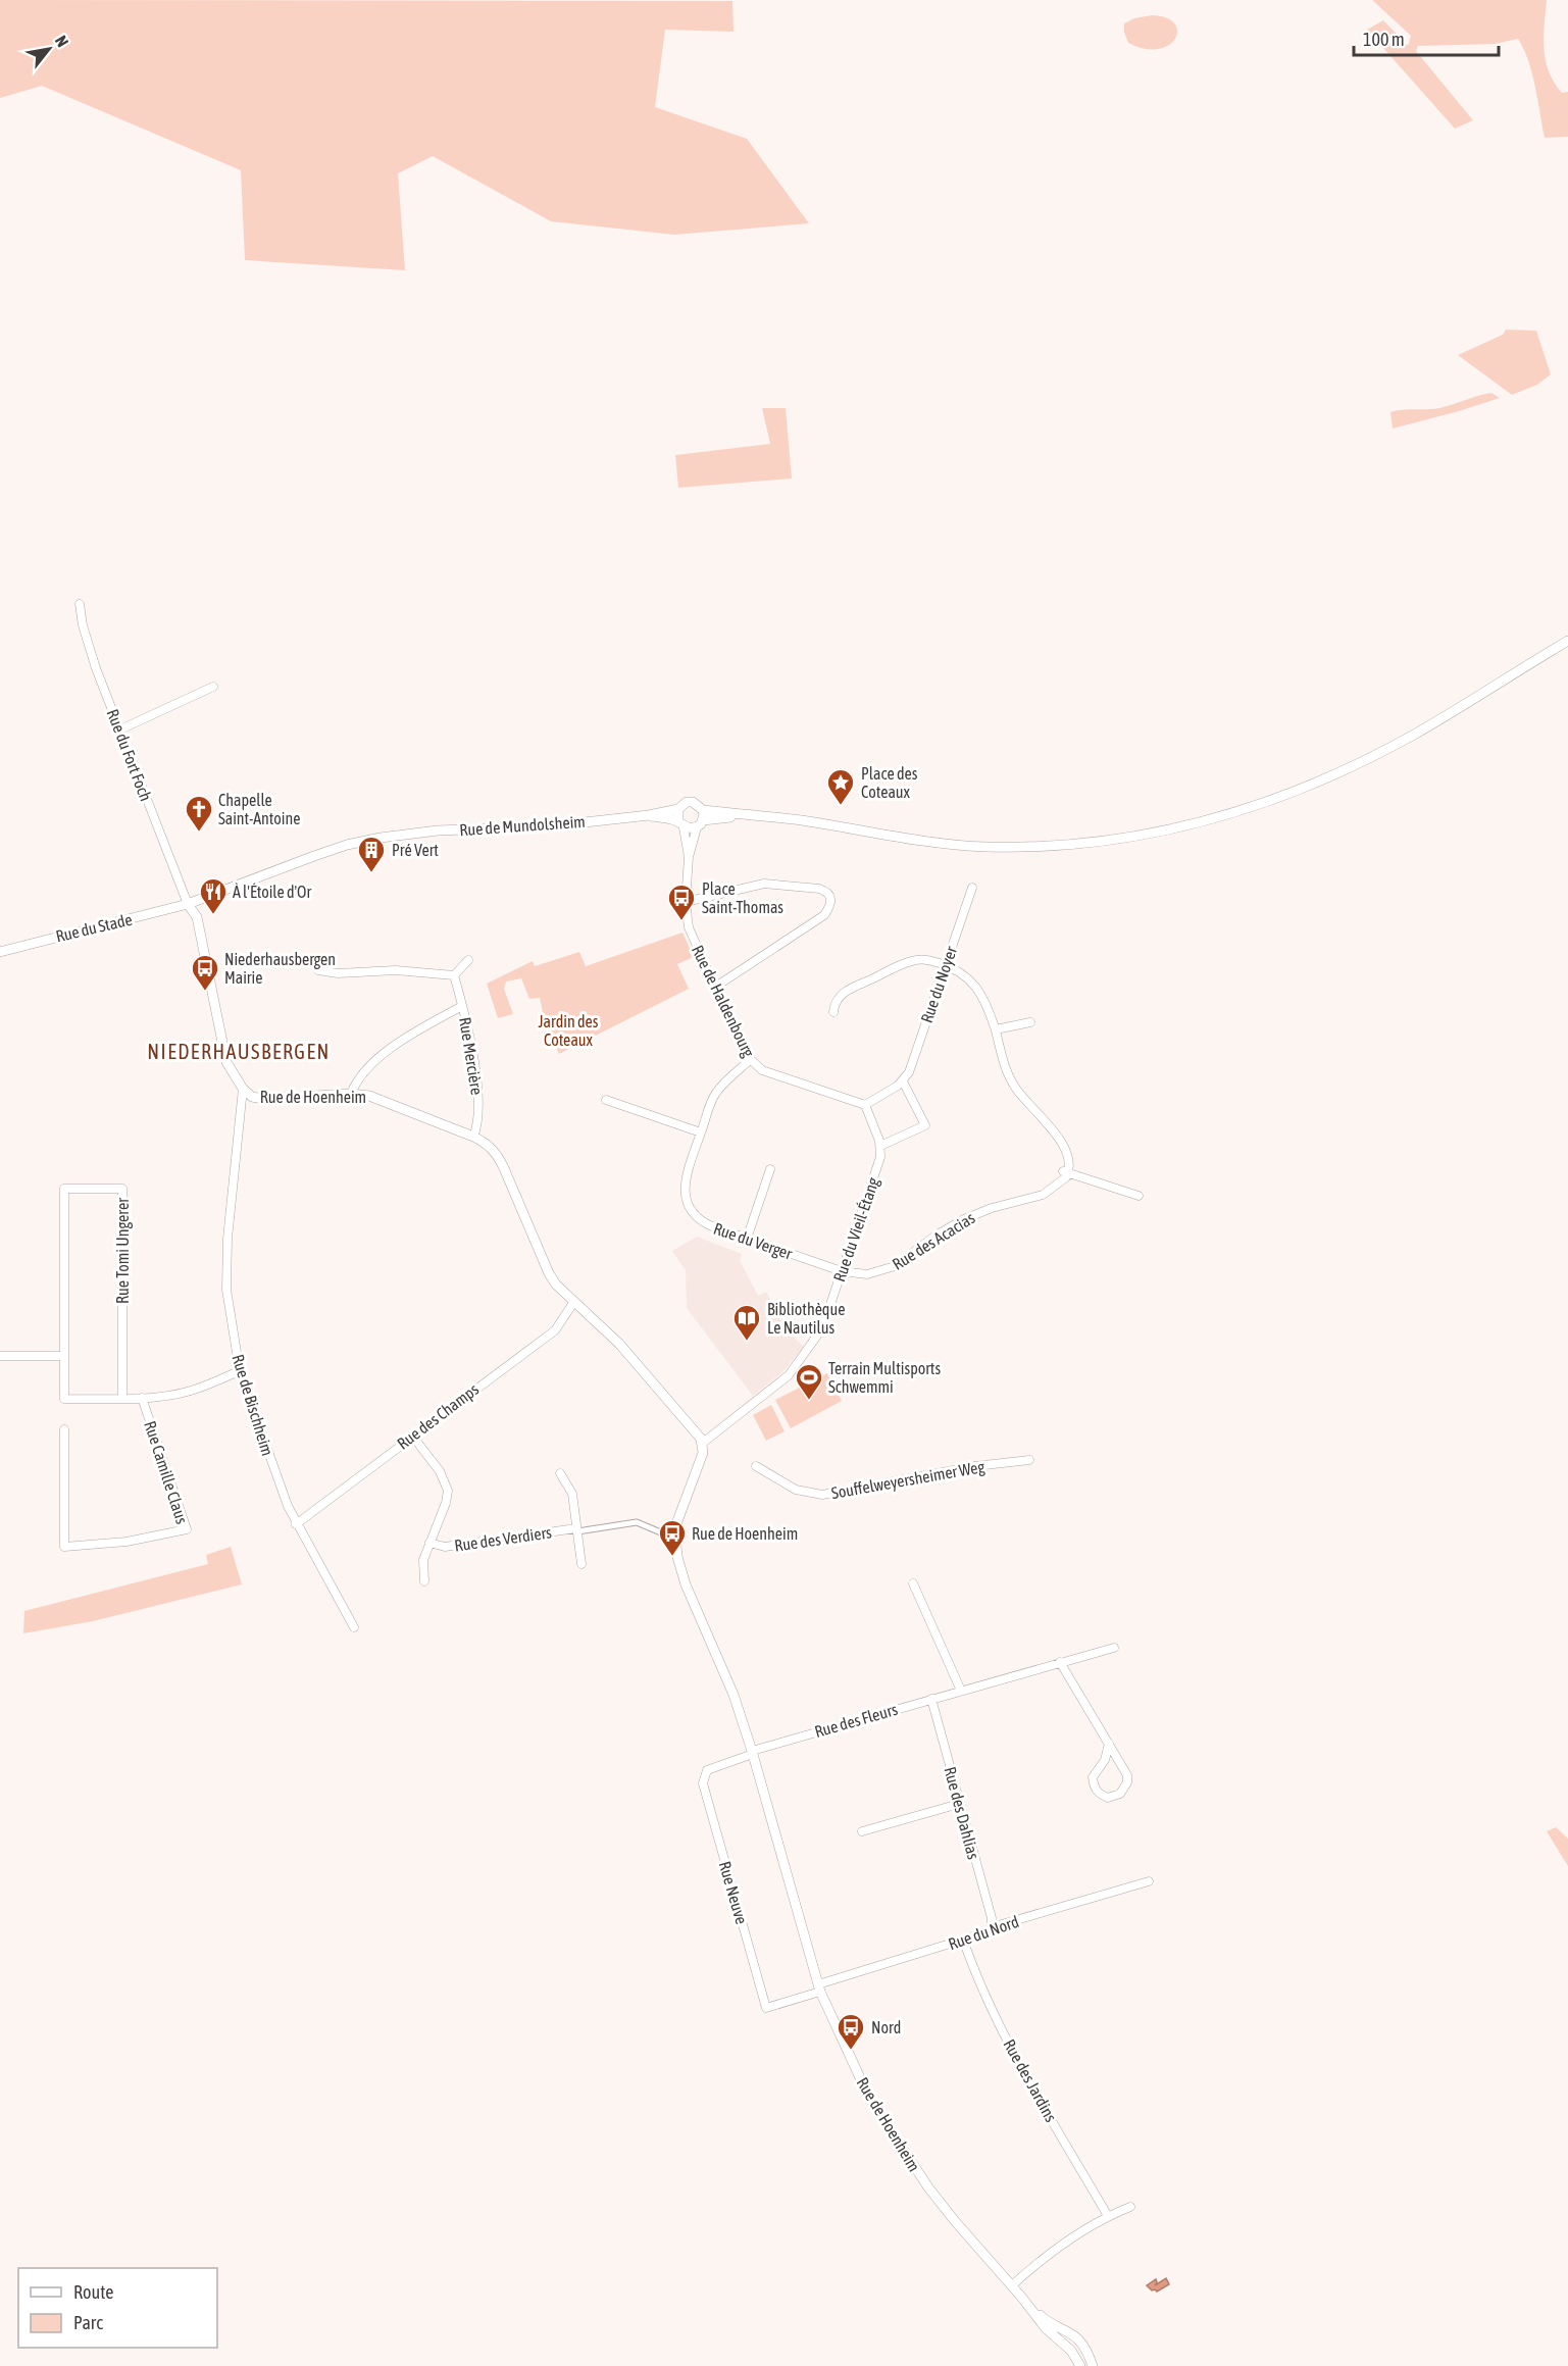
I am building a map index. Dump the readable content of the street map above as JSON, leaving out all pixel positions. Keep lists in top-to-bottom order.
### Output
{
  "streets": {
    "street": [
      "Rue du Fort Foch",
      "Rue de Mundolsheim",
      "Rue du Stade",
      "Rue du Noyer",
      "Rue de Haldenbourg",
      "Rue Mercière",
      "Rue de Hoenheim",
      "Rue du Vieil-Étang",
      "Rue du Verger",
      "Rue des Acacias",
      "Rue Tomi Ungerer",
      "Rue de Bischheim",
      "Rue des Champs",
      "Rue Camille Claus",
      "Souffelweyersheimer Weg",
      "Rue des Verdiers",
      "Rue des Fleurs",
      "Rue des Dahlias",
      "Rue Neuve",
      "Rue du Nord",
      "Rue des Jardins"
    ]
  },
  "crossings": [
    ["Rue du Fort Foch", "Rue de Mundolsheim"],
    ["Rue du Fort Foch", "Rue du Stade"],
    ["Rue du Fort Foch", "Rue de Hoenheim"],
    ["Rue de Mundolsheim", "Rue du Stade"],
    ["Rue de Mundolsheim", "Rue de Haldenbourg"],
    ["Rue de Mundolsheim", "Rue de Hoenheim"],
    ["Rue du Stade", "Rue de Hoenheim"],
    ["Rue du Noyer", "Rue des Acacias"],
    ["Rue de Haldenbourg", "Rue du Vieil-Étang"],
    ["Rue de Haldenbourg", "Rue du Verger"],
    ["Rue de Haldenbourg", "Rue des Acacias"],
    ["Rue Mercière", "Rue de Hoenheim"],
    ["Rue de Hoenheim", "Rue du Vieil-Étang"],
    ["Rue de Hoenheim", "Rue de Bischheim"],
    ["Rue de Hoenheim", "Rue des Champs"],
    ["Rue de Hoenheim", "Rue des Fleurs"],
    ["Rue de Hoenheim", "Rue Neuve"],
    ["Rue de Hoenheim", "Rue du Nord"],
    ["Rue du Vieil-Étang", "Rue du Verger"],
    ["Rue du Vieil-Étang", "Rue des Acacias"],
    ["Rue du Verger", "Rue des Acacias"],
    ["Rue de Bischheim", "Rue des Champs"],
    ["Rue des Fleurs", "Rue des Dahlias"],
    ["Rue des Fleurs", "Rue Neuve"],
    ["Rue des Dahlias", "Rue du Nord"],
    ["Rue Neuve", "Rue du Nord"],
    ["Rue du Nord", "Rue des Jardins"]
  ],
  "districts": ["NIEDERHAUSBERGEN"],
  "parks": ["Jardin des Coteaux"],
  "places": {
    "place": ["Place des Coteaux"],
    "church": ["Chapelle Saint-Antoine"],
    "building": ["Pré Vert"],
    "restaurant": ["À l'Étoile d'Or"],
    "bus stop": [
      "Place Saint-Thomas",
      "Niederhausbergen Mairie",
      "Rue de Hoenheim",
      "Nord"
    ],
    "library": ["Bibliothèque Le Nautilus"],
    "sports": ["Terrain Multisports Schwemmi"]
  },
  "legend": ["Route", "Parc"],
  "scale_bar": "100 m",
  "north": "top right"
}
